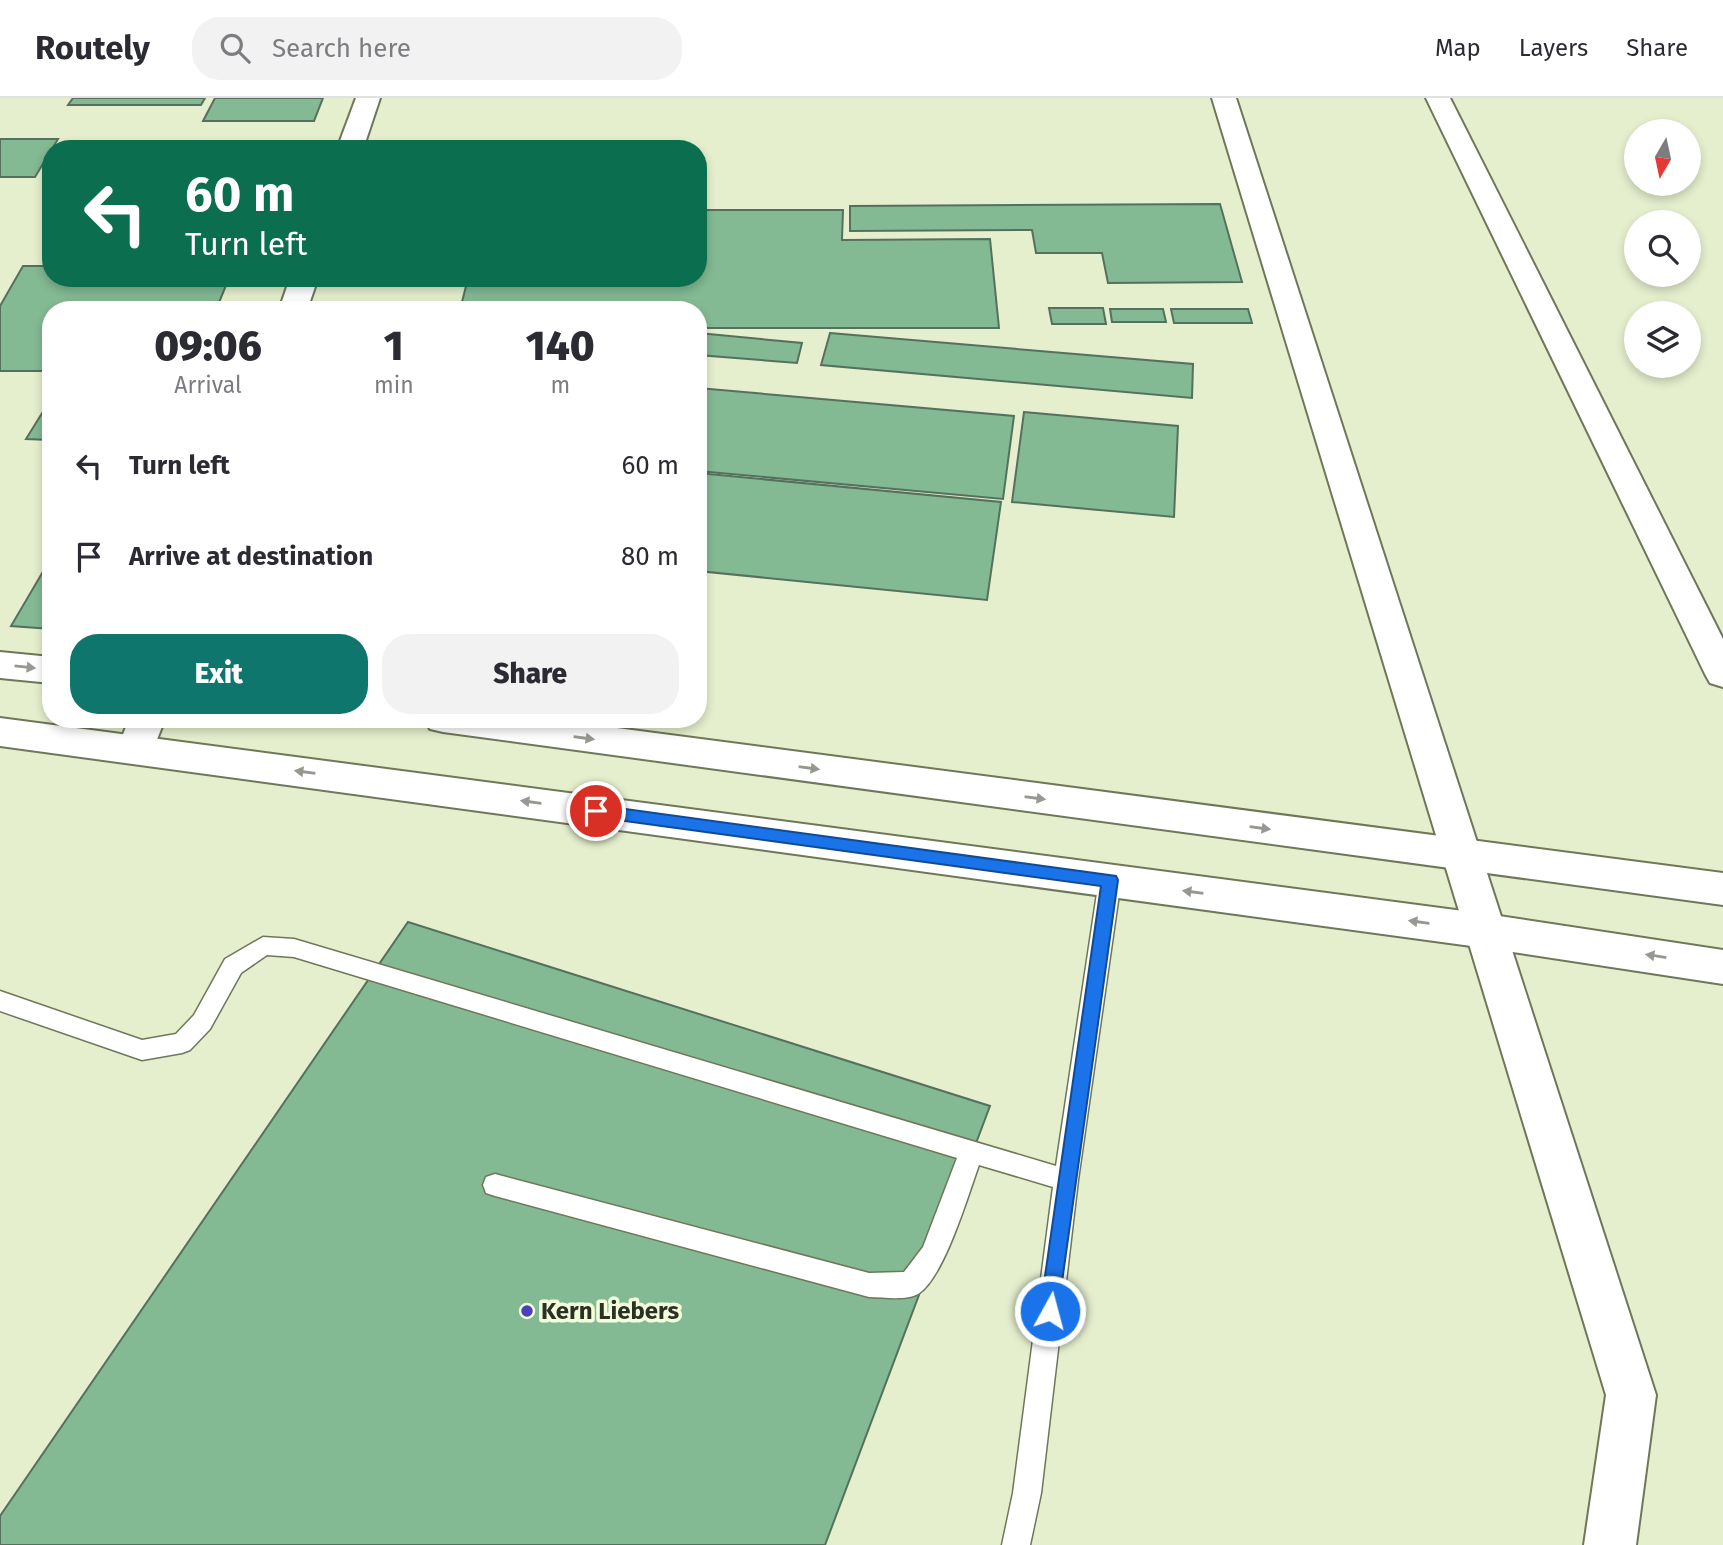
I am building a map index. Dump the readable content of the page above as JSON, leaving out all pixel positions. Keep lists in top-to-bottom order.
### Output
{
  "places": ["Kern Liebers"],
  "north": "bottom",
  "page": {
    "header": "Routely",
    "search": "Search here",
    "nav": ["Map", "Layers", "Share"],
    "turn": ["60 m", "Turn left"],
    "eta": [
      "09:06",
      "Arrival",
      "1",
      "min",
      "140",
      "m"
    ],
    "list": [
      {
        "name": "Turn left",
        "value": "60 m"
      },
      {
        "name": "Arrive at destination",
        "value": "80 m"
      }
    ],
    "buttons": ["Exit", "Share"]
  }
}
